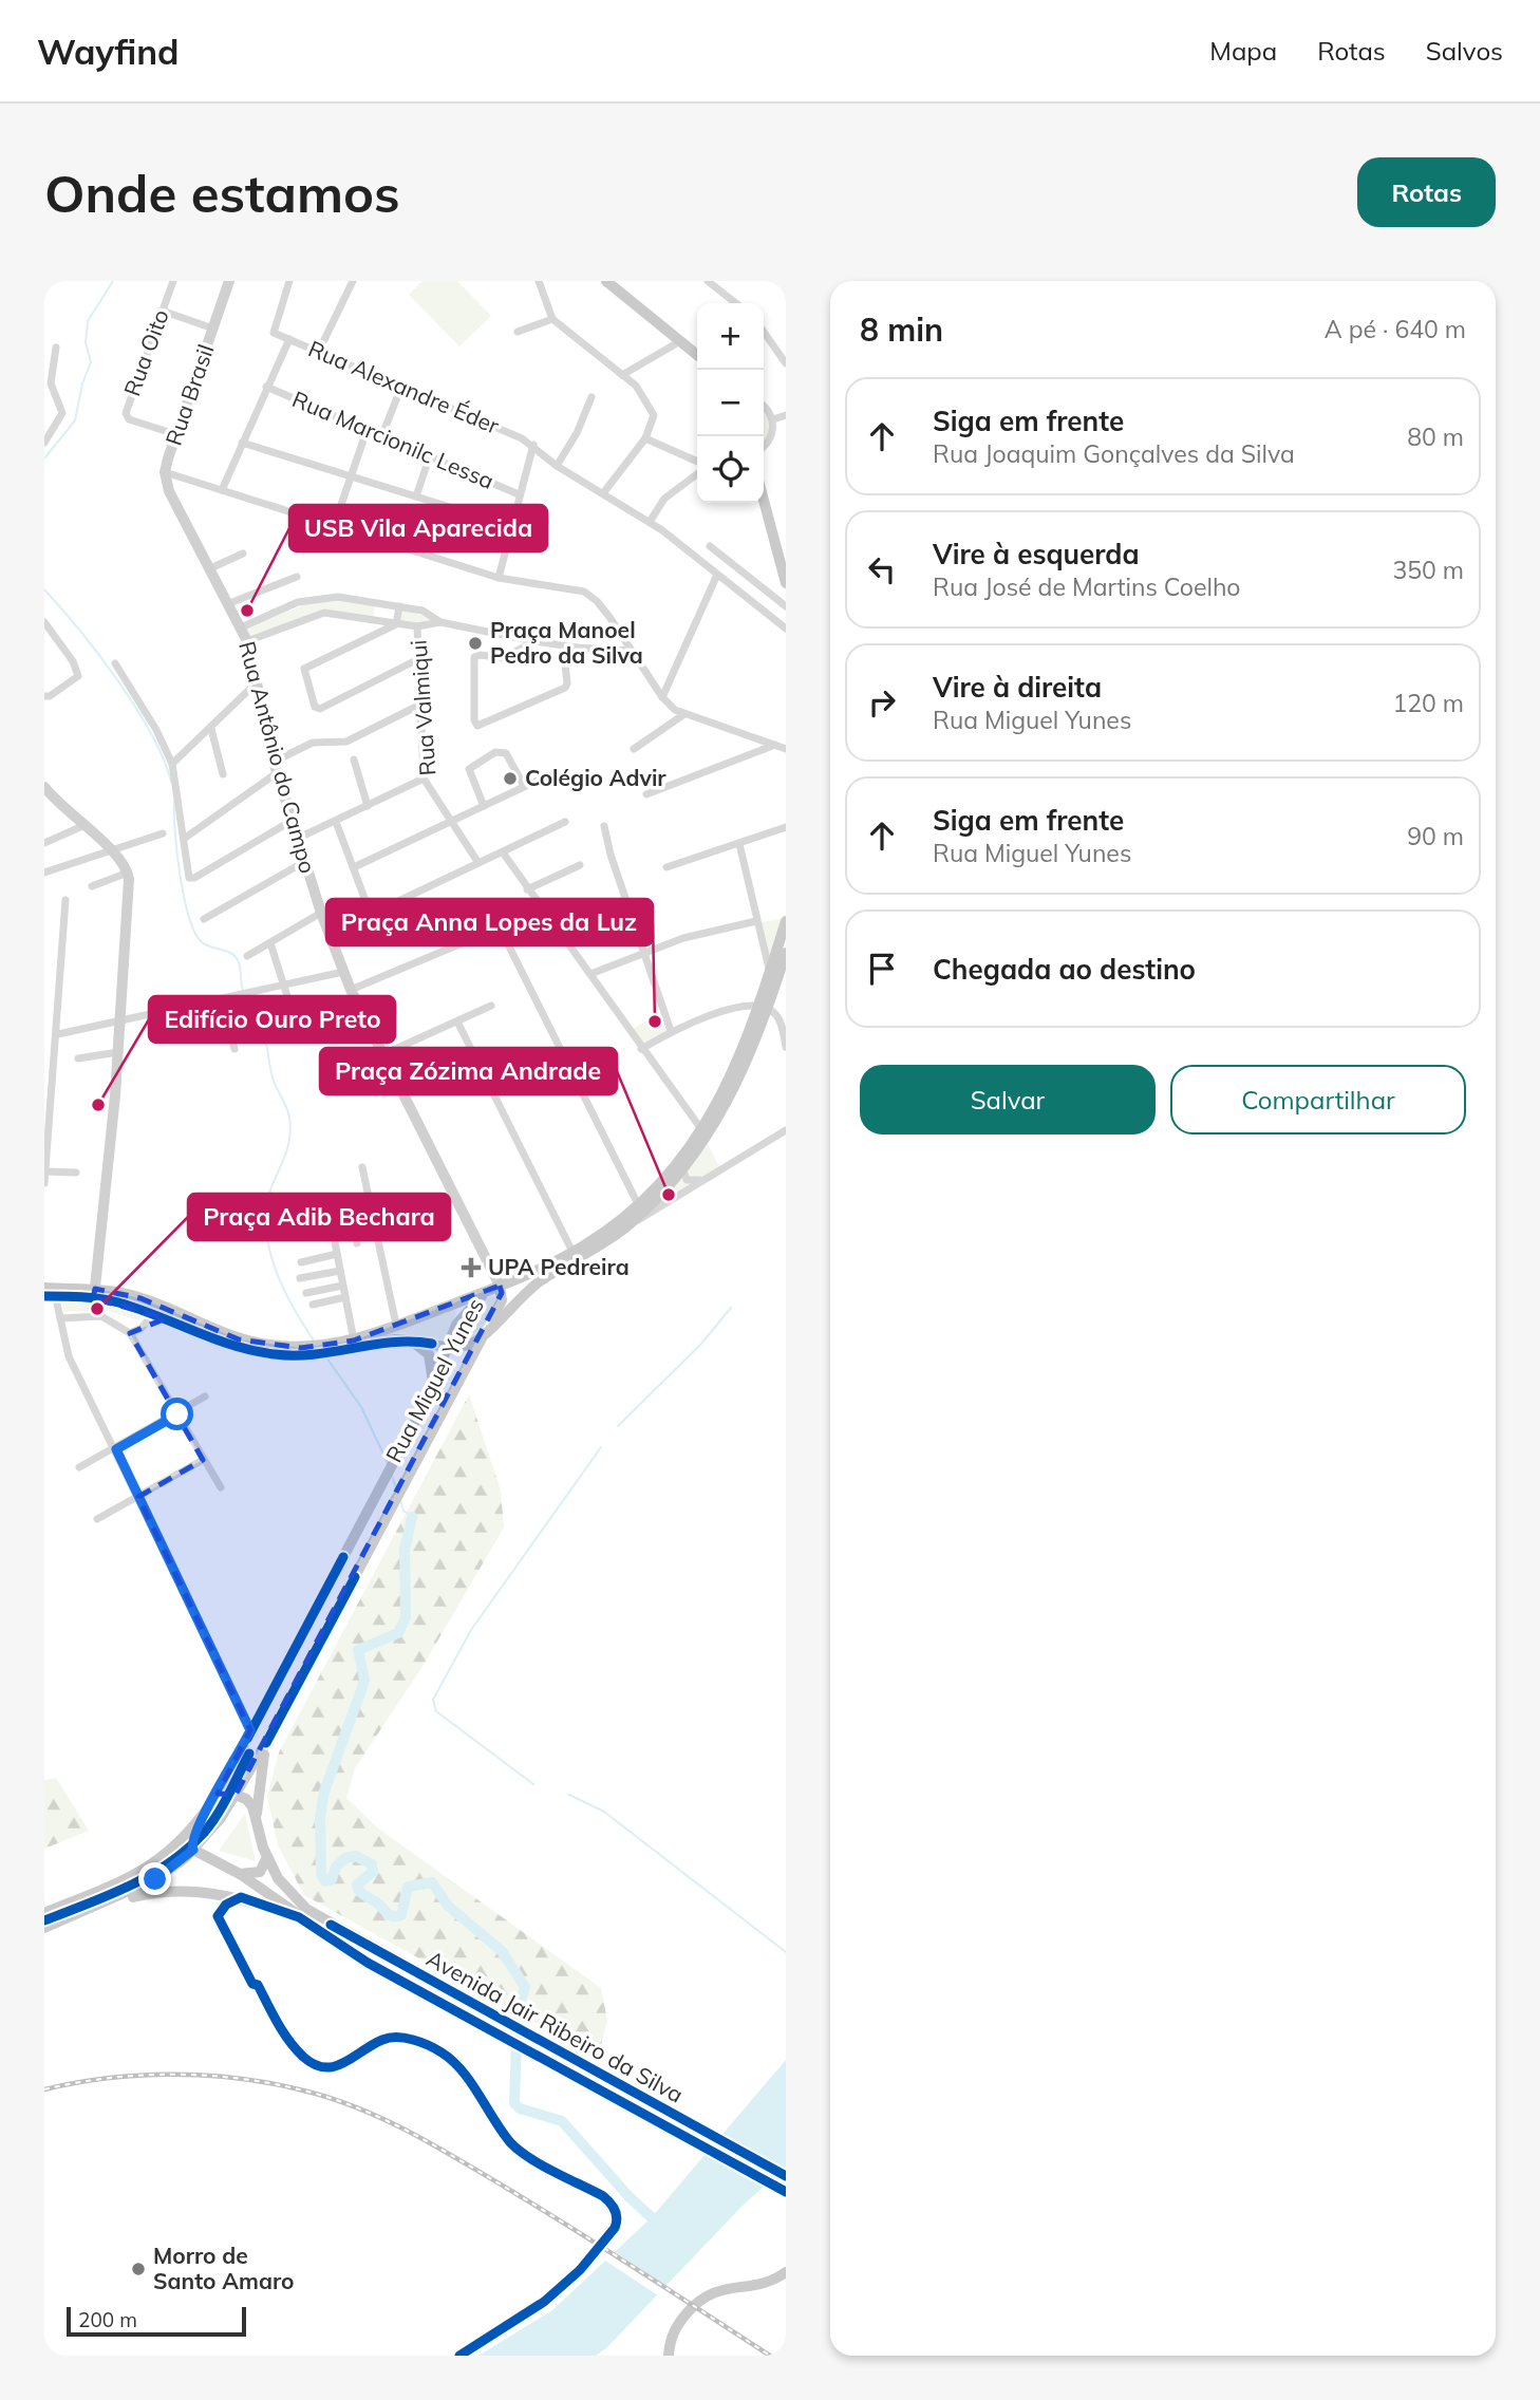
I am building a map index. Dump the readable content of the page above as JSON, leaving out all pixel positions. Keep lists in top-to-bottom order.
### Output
{
  "streets": {
    "main road": ["Rua Miguel Yunes", "Avenida Jair Ribeiro da Silva"],
    "street": [
      "Rua Oito",
      "Rua Alexandre Éder",
      "Rua Brasil",
      "Rua Marcionilc Lessa",
      "Rua Valmiqui",
      "Rua Antônio do Campo"
    ]
  },
  "crossings": [
    ["Rua Oito", "Rua Brasil"],
    ["Rua Brasil", "Rua Antônio do Campo"],
    ["Rua Antônio do Campo", "Rua Miguel Yunes"],
    ["Rua Miguel Yunes", "Avenida Jair Ribeiro da Silva"]
  ],
  "places": {
    "other": [
      "USB Vila Aparecida",
      "Praça Manoel Pedro da Silva",
      "Colégio Advir",
      "Praça Anna Lopes da Luz",
      "Edifício Ouro Preto",
      "Praça Zózima Andrade",
      "Praça Adib Bechara",
      "Morro de Santo Amaro"
    ],
    "health": ["UPA Pedreira"]
  },
  "scale_bar": "200 m",
  "page": {
    "header": "Wayfind",
    "nav": ["Mapa", "Rotas", "Salvos"],
    "buttons": [
      "Rotas",
      ["Salvar", "Compartilhar"]
    ],
    "title": "Onde estamos",
    "heading": ["8 min", "A pé · 640 m"],
    "map_buttons": ["+", "−"],
    "list": [
      ["Siga em frente", "Rua Joaquim Gonçalves da Silva", "80 m"],
      ["Vire à esquerda", "Rua José de Martins Coelho", "350 m"],
      ["Vire à direita", "Rua Miguel Yunes", "120 m"],
      ["Siga em frente", "Rua Miguel Yunes", "90 m"],
      "Chegada ao destino"
    ],
    "scale": "200 m"
  }
}
